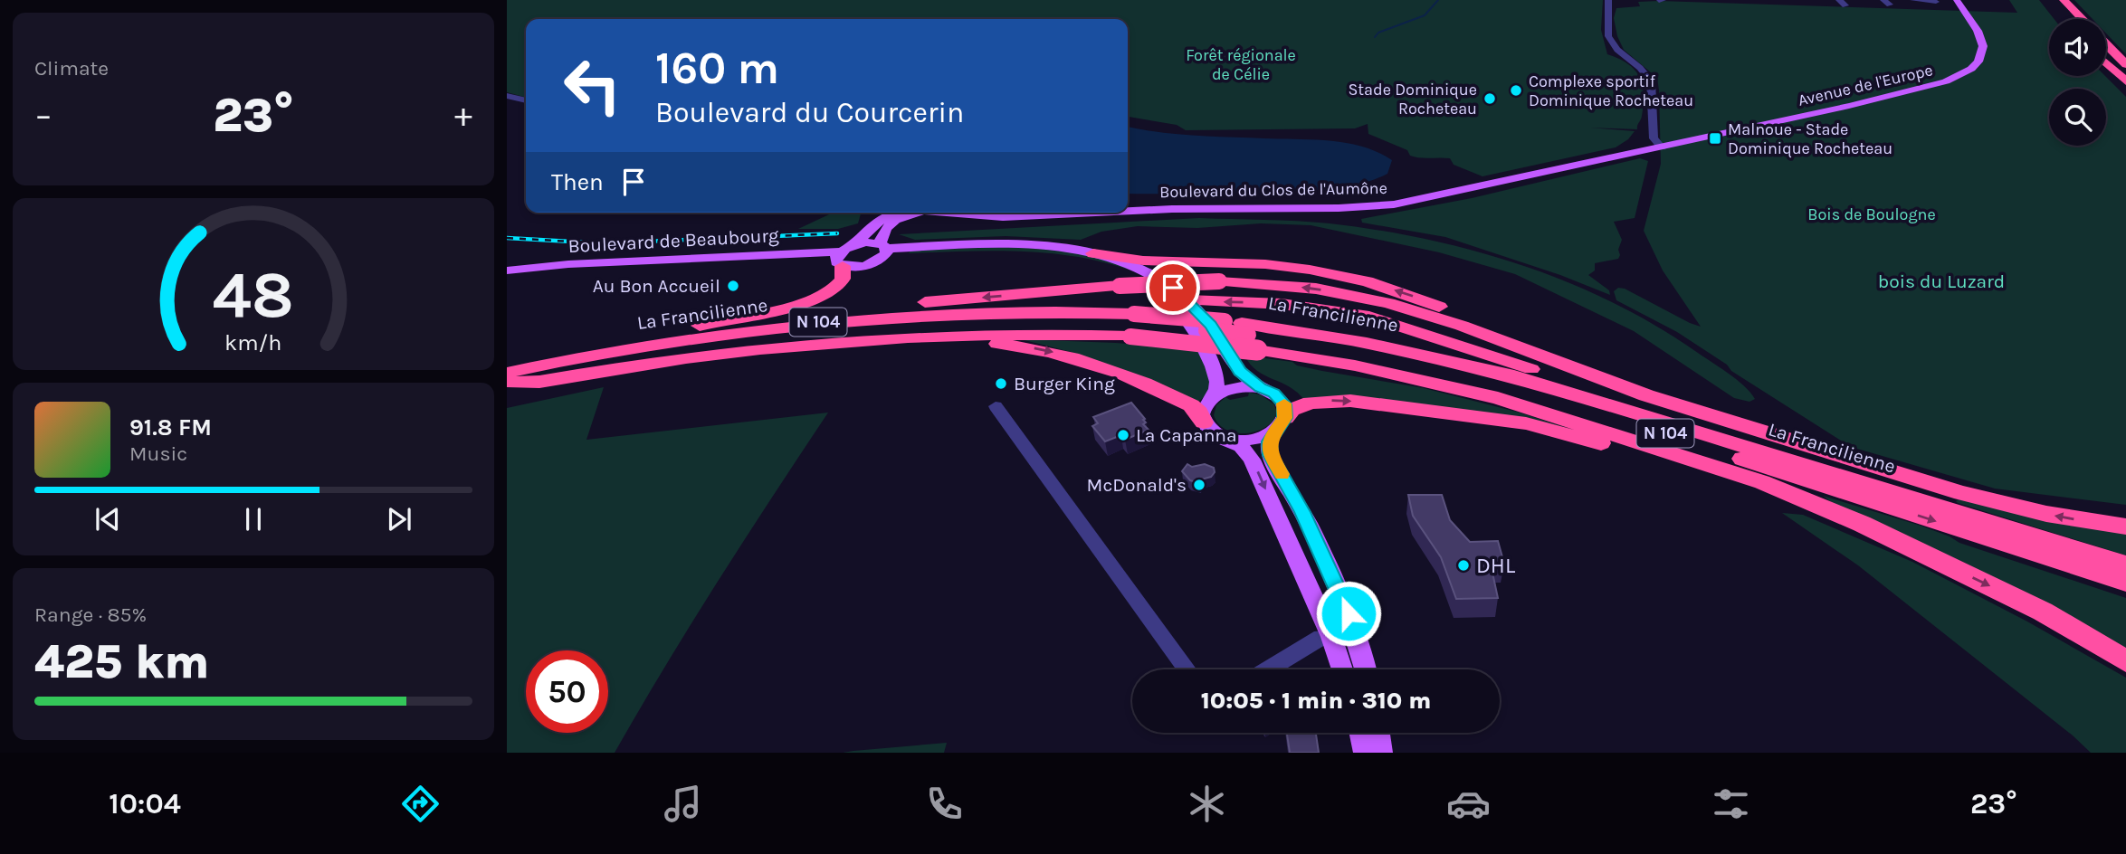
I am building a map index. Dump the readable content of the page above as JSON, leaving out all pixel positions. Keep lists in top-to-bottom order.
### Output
{
  "streets": {
    "highway": ["La Francilienne", "N 104"],
    "main road": ["Avenue de l'Europe", "Boulevard du Clos de l'Aumône", "Boulevard de Beaubourg"]
  },
  "crossings": [
    ["Avenue de l'Europe", "Boulevard du Clos de l'Aumône"]
  ],
  "parks": ["Forêt régionale de Célie", "Bois de Boulogne", "bois du Luzard"],
  "places": {
    "other": [
      "Complexe sportif Dominique Rocheteau",
      "Stade Dominique Rocheteau",
      "Au Bon Accueil",
      "Burger King",
      "La Capanna",
      "McDonald's",
      "DHL"
    ],
    "transit": ["Malnoue - Stade Dominique Rocheteau"]
  },
  "page": {
    "tile": [
      "Climate",
      ["Range · 85%", "425 km"]
    ],
    "turn": ["160 m", "Boulevard du Courcerin"],
    "heat": ["−", "23°", "+"],
    "then": "Then",
    "song": ["91.8 FM", "Music"],
    "limit": "50",
    "trip": "10:05 · 1 min · 310 m",
    "tabs": ["10:04", "23°"],
    "gauge": ["48", "km/h"]
  }
}
